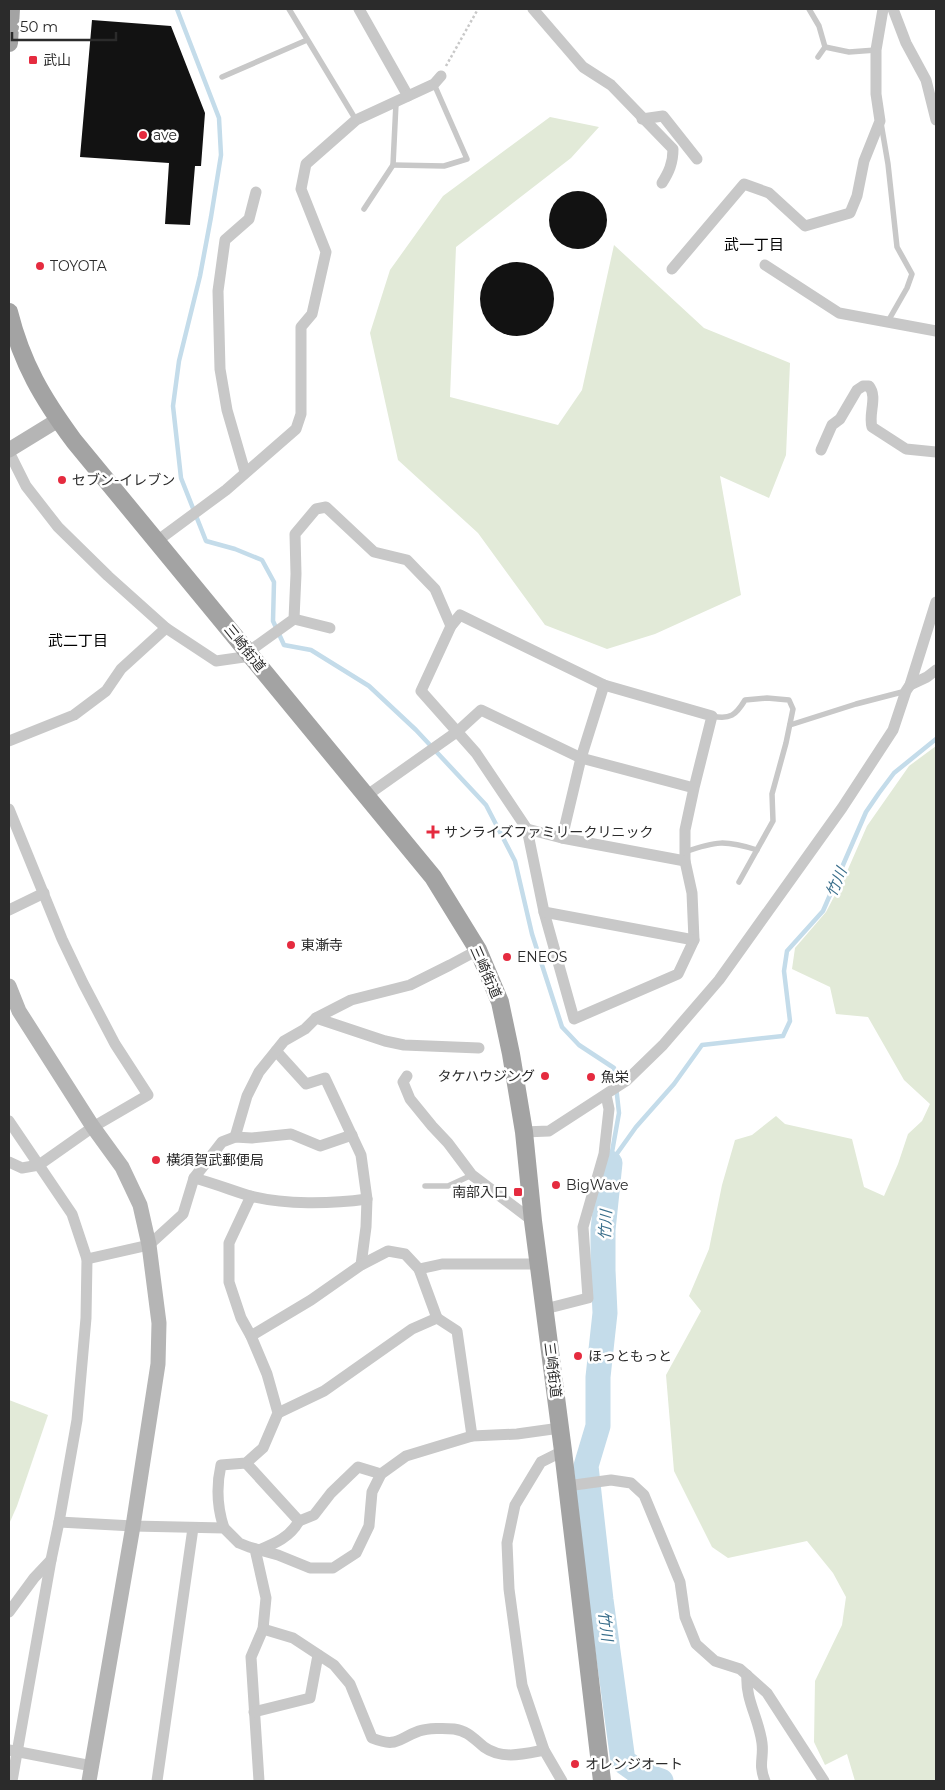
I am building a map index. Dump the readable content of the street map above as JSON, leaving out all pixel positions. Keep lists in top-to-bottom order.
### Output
{
  "streets": {
    "main road": ["三崎街道"]
  },
  "districts": ["武一丁目", "武二丁目"],
  "water": ["竹川"],
  "places": {
    "transit": ["武山", "南部入口"],
    "other": [
      "ave",
      "TOYOTA",
      "セブン-イレブン",
      "東漸寺",
      "ENEOS",
      "タケハウジング",
      "魚栄",
      "横須賀武郵便局",
      "BigWave",
      "ほっともっと",
      "オレンジオート"
    ],
    "health": ["サンライズファミリークリニック"]
  },
  "scale_bar": "50 m"
}
